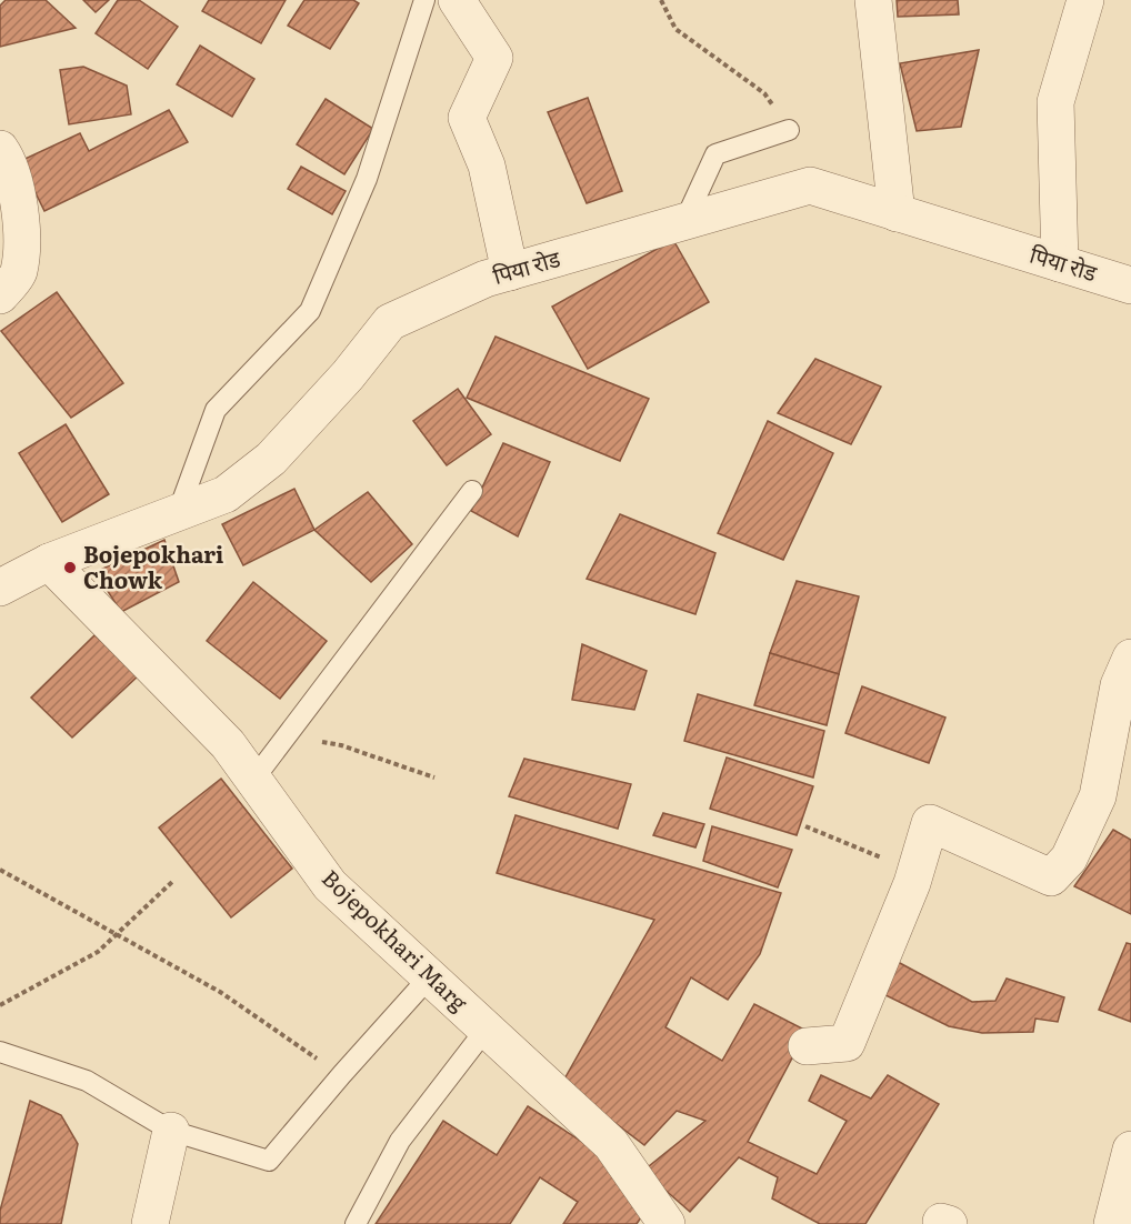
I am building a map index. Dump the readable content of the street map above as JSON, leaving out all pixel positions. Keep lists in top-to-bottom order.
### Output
{
  "streets": {
    "street": ["पिया रोड", "Bojepokhari Marg"]
  },
  "crossings": [
    ["पिया रोड", "Bojepokhari Marg"]
  ],
  "places": ["Bojepokhari Chowk"]
}
